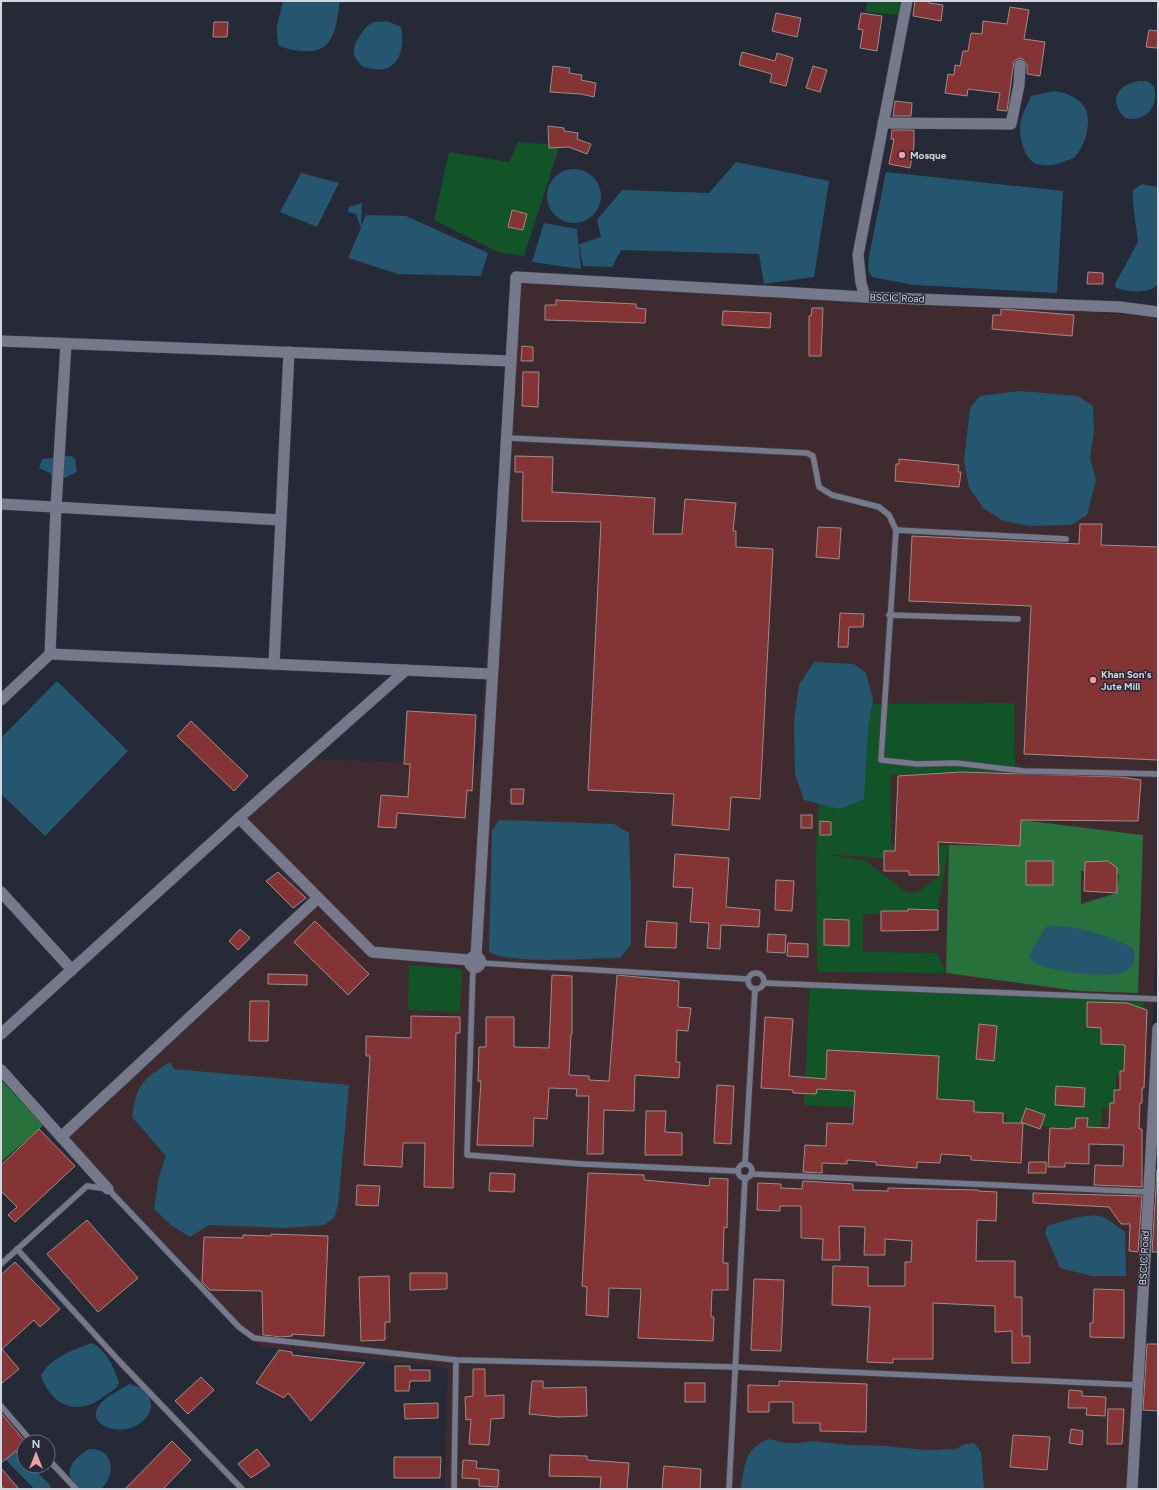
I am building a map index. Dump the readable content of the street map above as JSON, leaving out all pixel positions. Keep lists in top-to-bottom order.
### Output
{
  "streets": {
    "street": ["BSCIC Road"]
  },
  "places": ["Mosque", "Khan Son's Jute Mill"],
  "north": "top"
}
